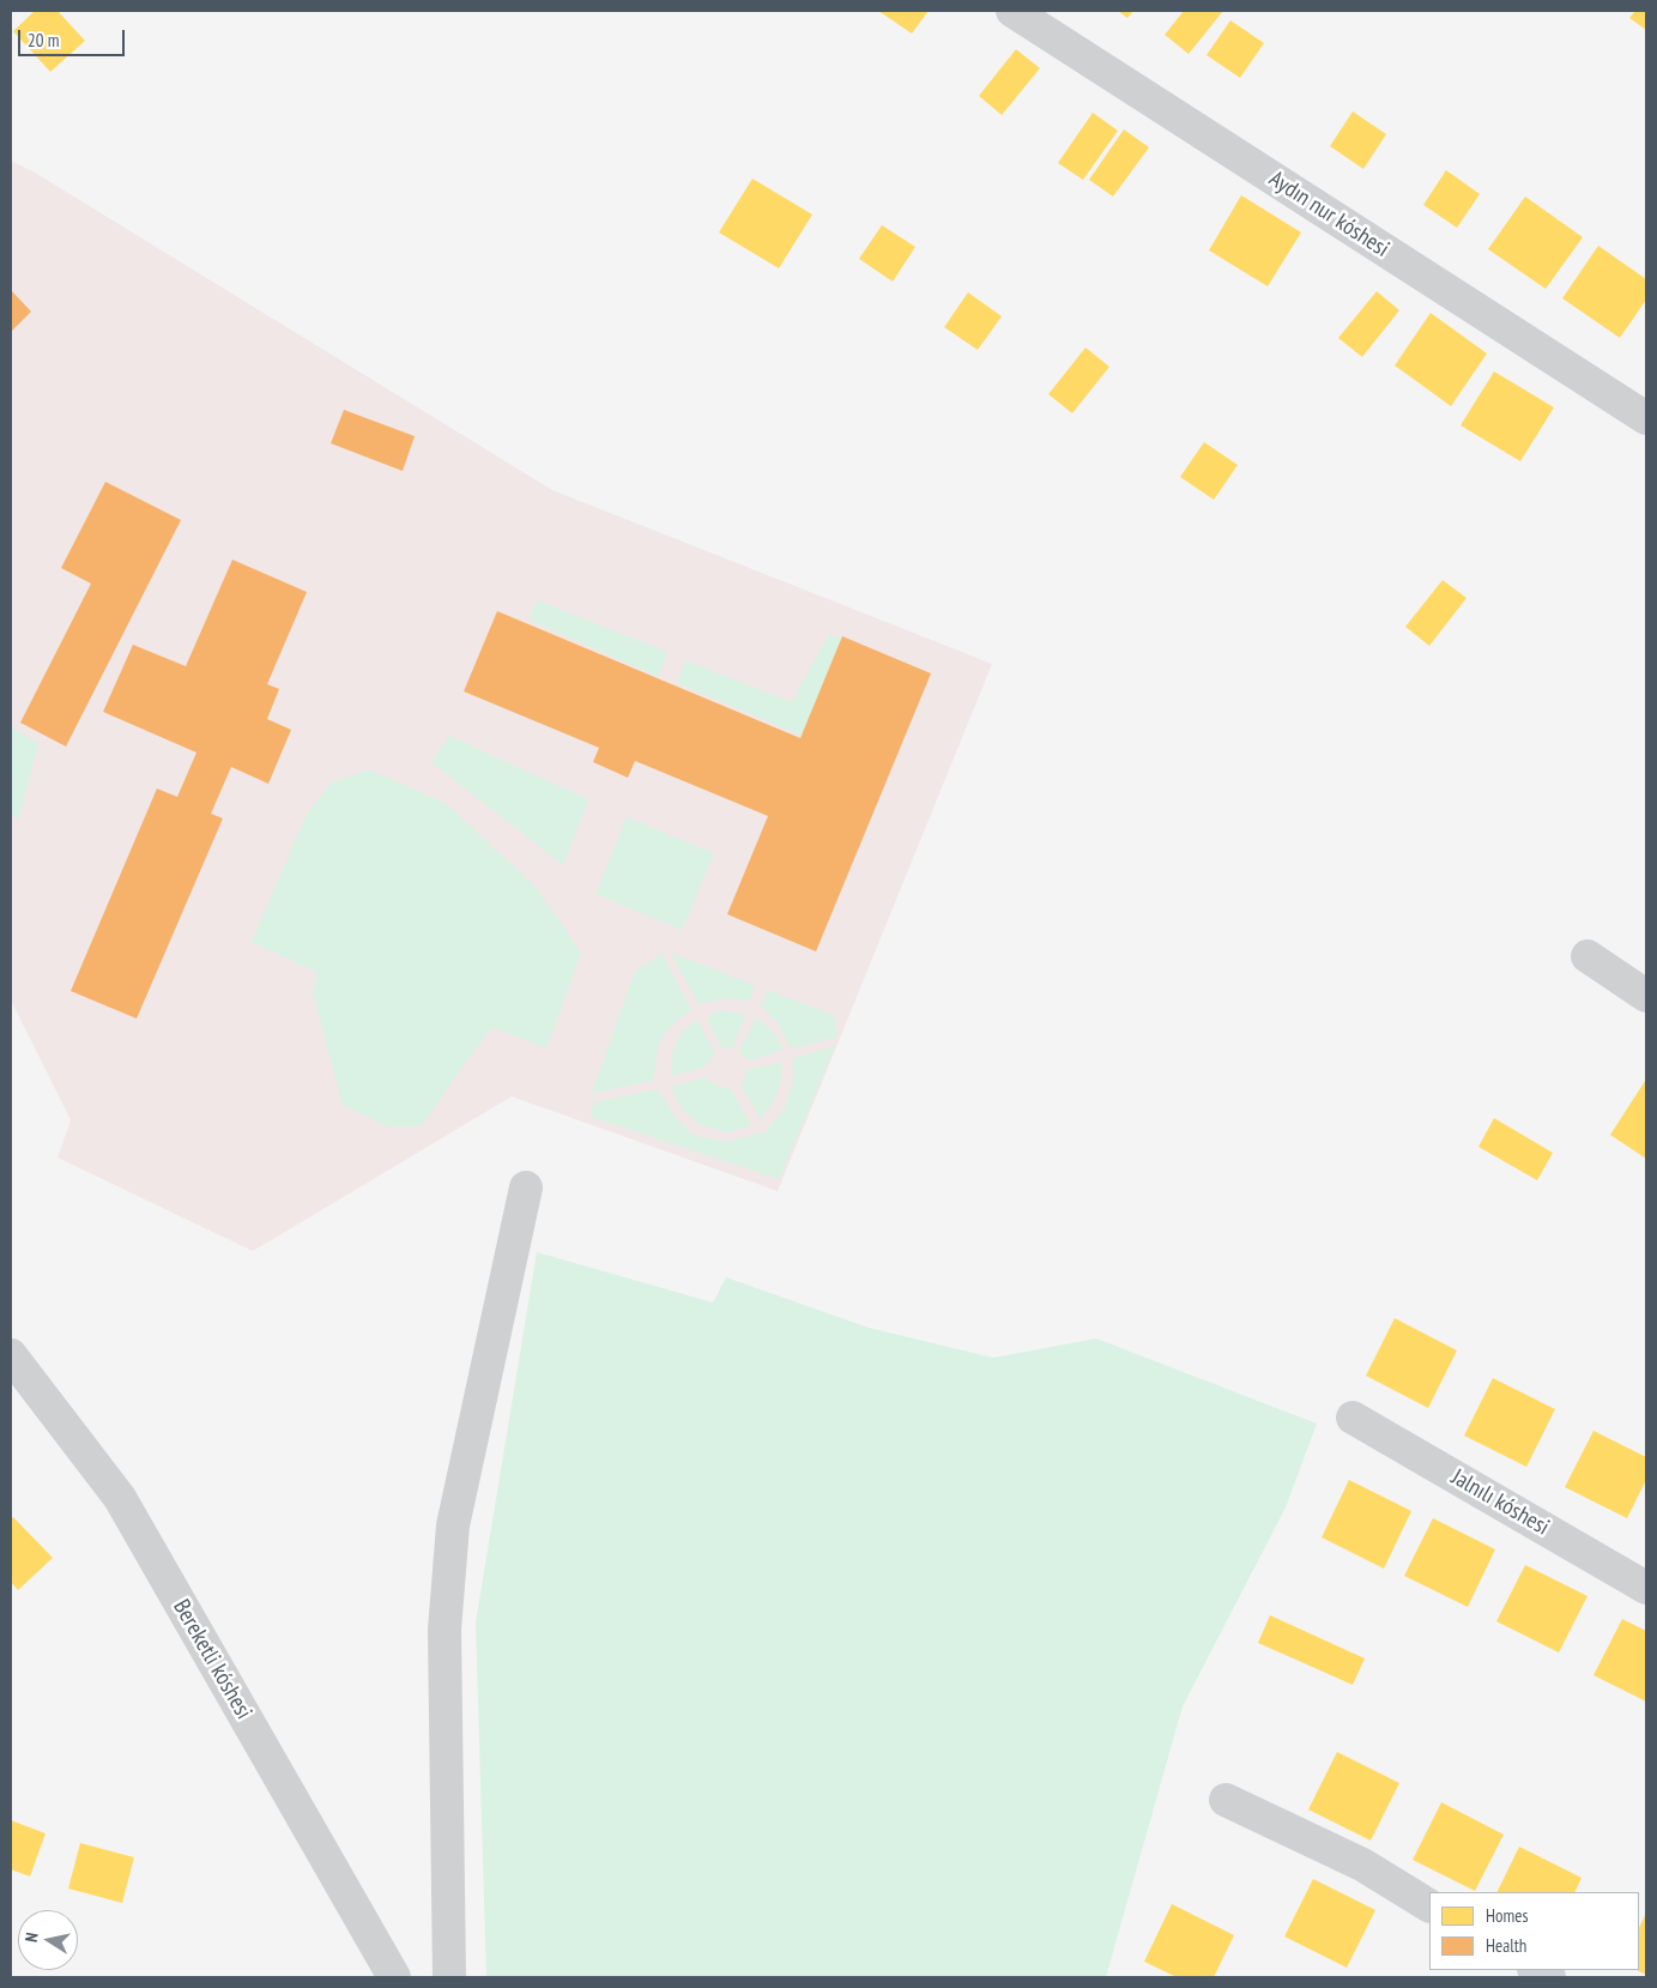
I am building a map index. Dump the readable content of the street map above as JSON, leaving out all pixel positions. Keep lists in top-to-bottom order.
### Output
{
  "streets": {
    "street": ["Aydın nur kóshesi", "Jalnılı kóshesi", "Bereketli kóshesi"]
  },
  "legend": ["Homes", "Health"],
  "scale_bar": "20 m",
  "north": "left"
}
